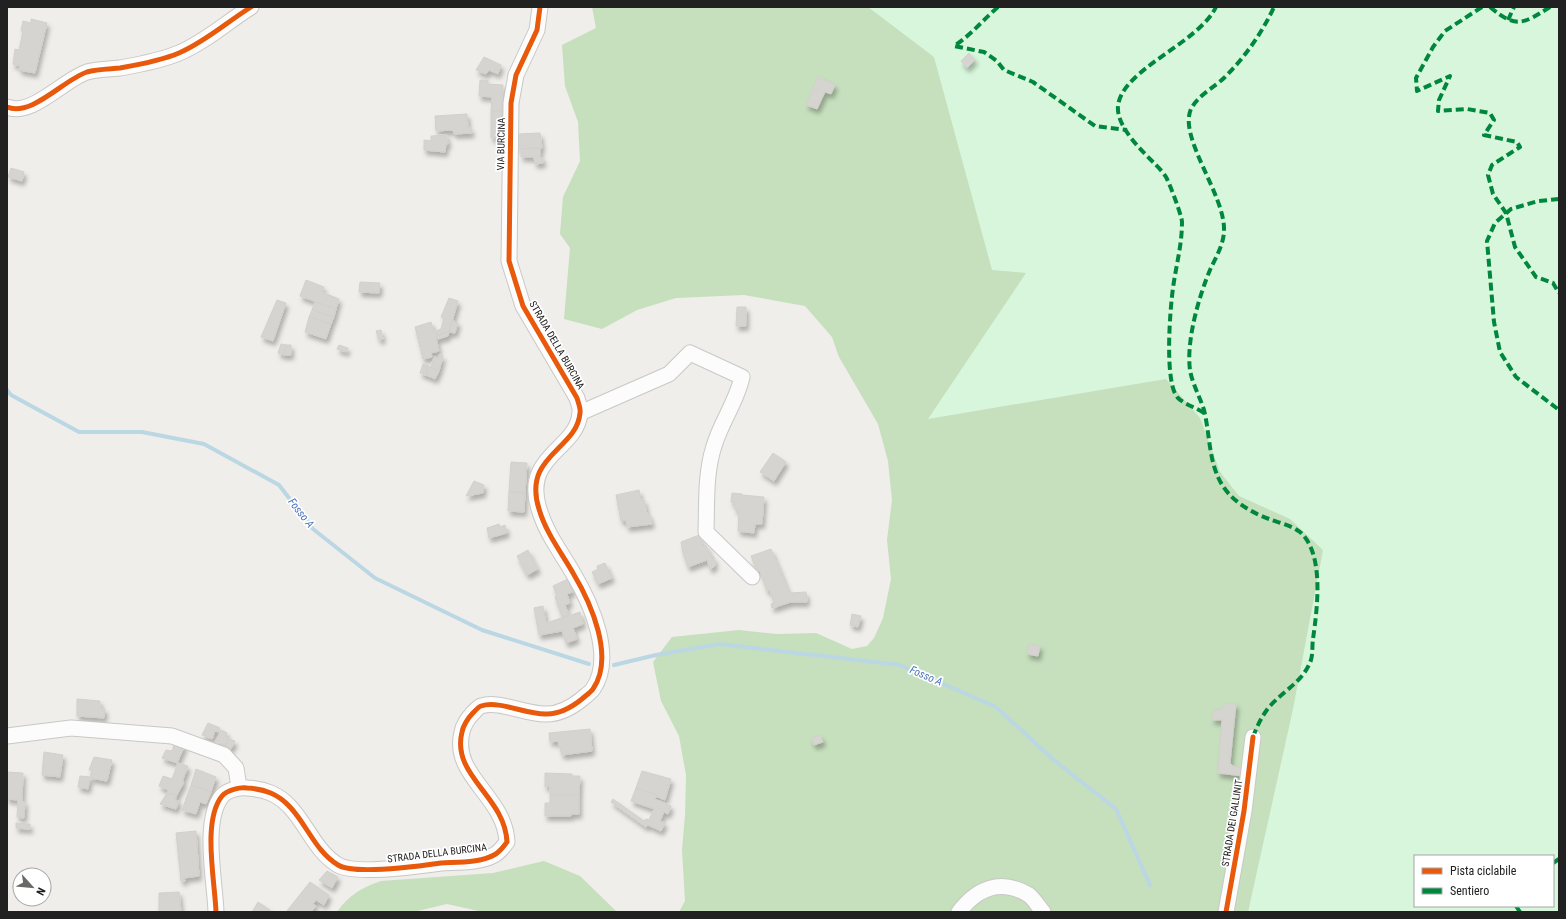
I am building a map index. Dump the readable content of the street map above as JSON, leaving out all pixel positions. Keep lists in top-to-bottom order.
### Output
{
  "streets": {
    "street": ["VIA BURCINA", "STRADA DELLA BURCINA", "STRADA DEI GALLINIT"]
  },
  "crossings": [
    ["VIA BURCINA", "STRADA DELLA BURCINA"]
  ],
  "water": ["Fosso A"],
  "legend": ["Pista ciclabile", "Sentiero"],
  "north": "bottom right"
}
